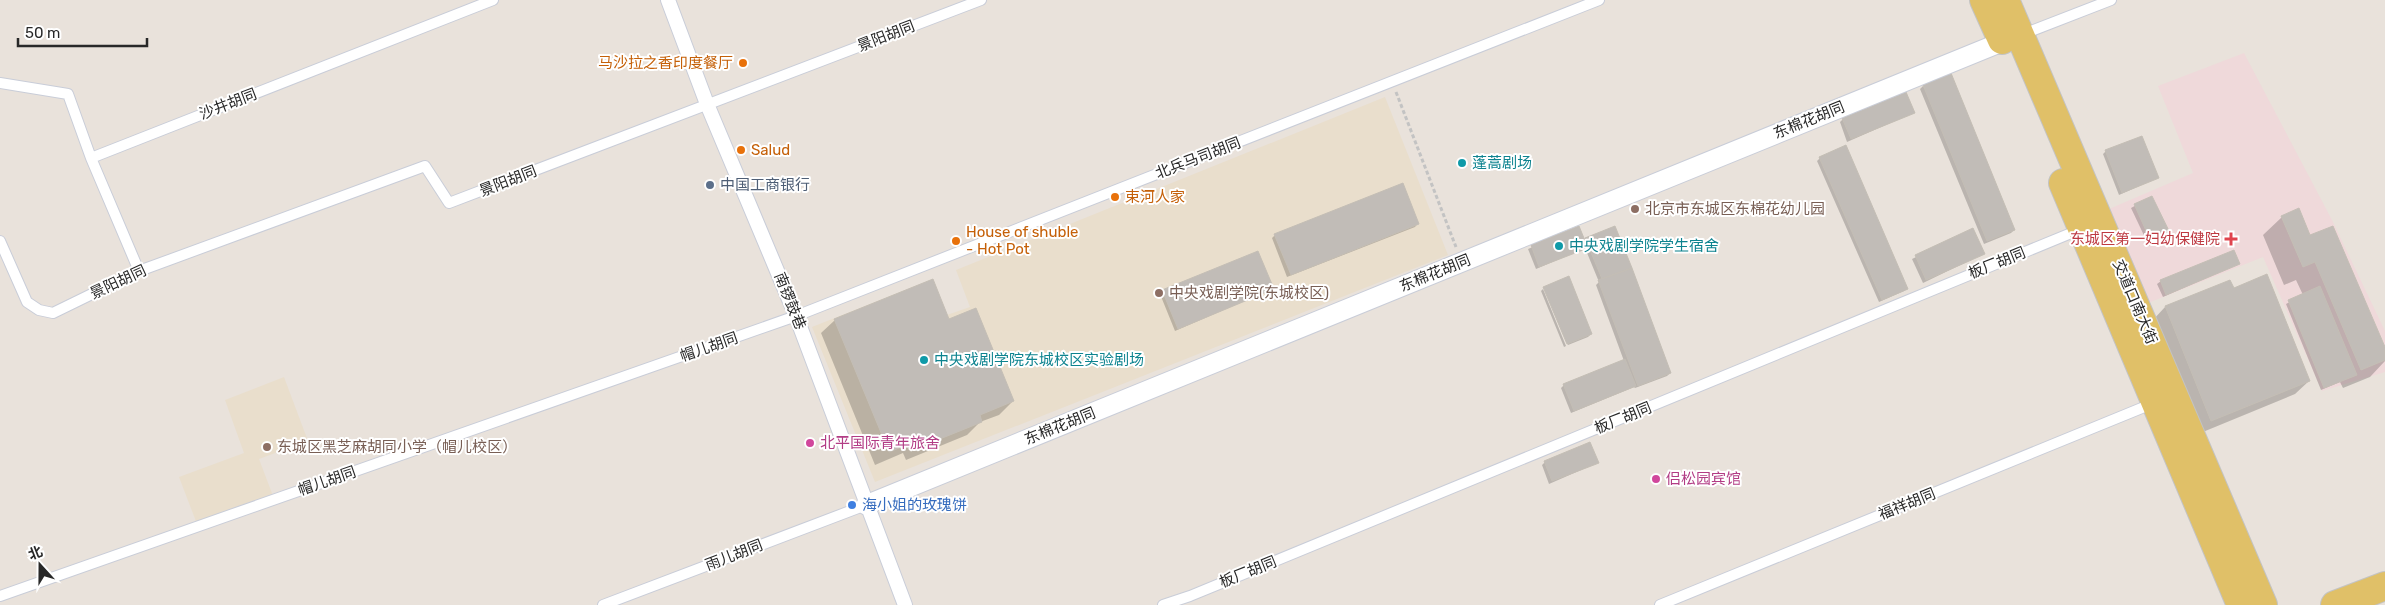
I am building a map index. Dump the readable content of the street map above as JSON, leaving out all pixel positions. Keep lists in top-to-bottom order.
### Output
{
  "streets": {
    "main road": ["交道口南大街"],
    "street": ["东棉花胡同", "南锣鼓巷"],
    "lane": [
      "景阳胡同",
      "沙井胡同",
      "北兵马司胡同",
      "板厂胡同",
      "帽儿胡同",
      "福祥胡同",
      "雨儿胡同"
    ]
  },
  "crossings": [
    ["景阳胡同", "南锣鼓巷"],
    ["东棉花胡同", "南锣鼓巷"],
    ["东棉花胡同", "交道口南大街"],
    ["东棉花胡同", "雨儿胡同"],
    ["北兵马司胡同", "南锣鼓巷"],
    ["北兵马司胡同", "帽儿胡同"],
    ["板厂胡同", "交道口南大街"],
    ["南锣鼓巷", "帽儿胡同"],
    ["南锣鼓巷", "雨儿胡同"],
    ["交道口南大街", "福祥胡同"]
  ],
  "places": {
    "other": [
      "马沙拉之香印度餐厅",
      "Salud",
      "蓬蒿剧场",
      "中国工商银行",
      "束河人家",
      "北京市东城区东棉花幼儿园",
      "House of shuble - Hot Pot",
      "中央戏剧学院学生宿舍",
      "中央戏剧学院(东城校区)",
      "中央戏剧学院东城校区实验剧场",
      "北平国际青年旅舍",
      "东城区黑芝麻胡同小学（帽儿校区）",
      "侣松园宾馆",
      "海小姐的玫瑰饼"
    ],
    "health": ["东城区第一妇幼保健院"]
  },
  "scale_bar": "50 m",
  "north": "top"
}
